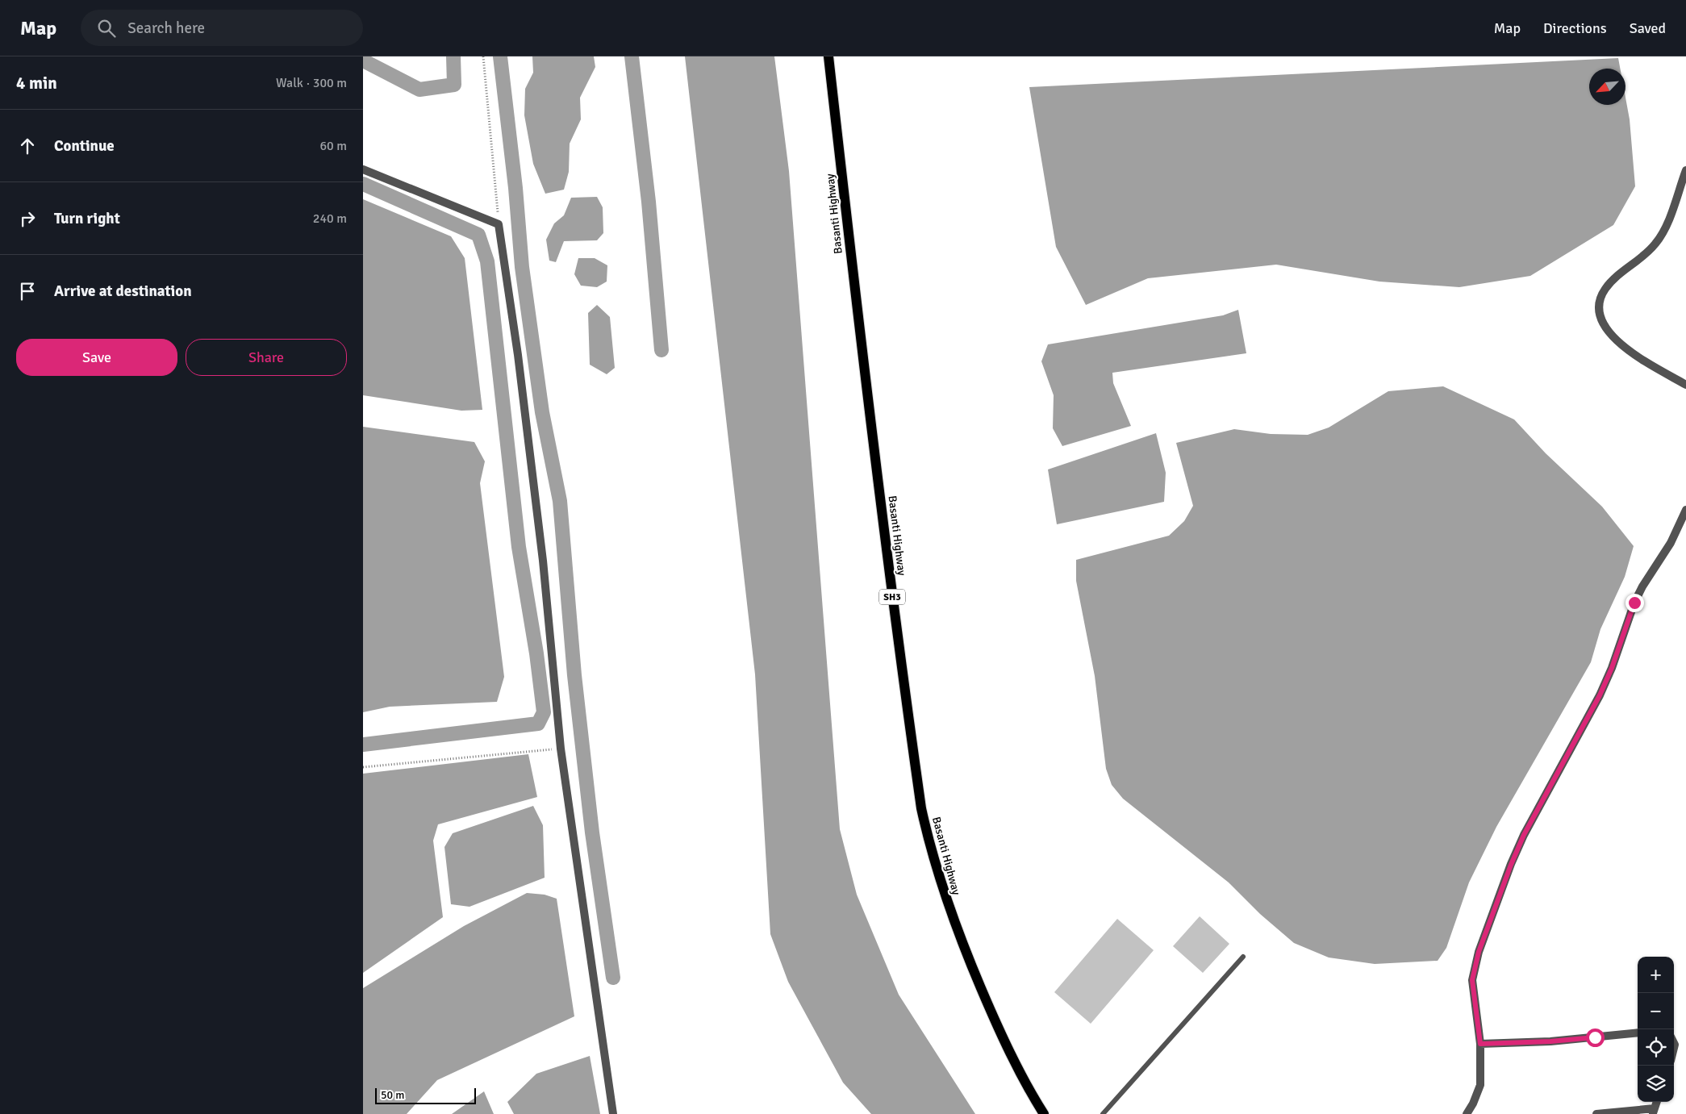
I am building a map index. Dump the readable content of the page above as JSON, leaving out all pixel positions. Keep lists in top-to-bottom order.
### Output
{
  "streets": {
    "main road": ["Basanti Highway", "SH3"]
  },
  "scale_bar": "50 m",
  "north": "bottom left",
  "page": {
    "header": "Map",
    "search": "Search here",
    "nav": ["Map", "Directions", "Saved"],
    "heading": ["4 min", "Walk · 300 m"],
    "list": [
      ["Continue", "60 m"],
      ["Turn right", "240 m"],
      "Arrive at destination"
    ],
    "buttons": ["Save", "Share"],
    "map_buttons": ["+", "−"],
    "scale": "50 m"
  }
}
